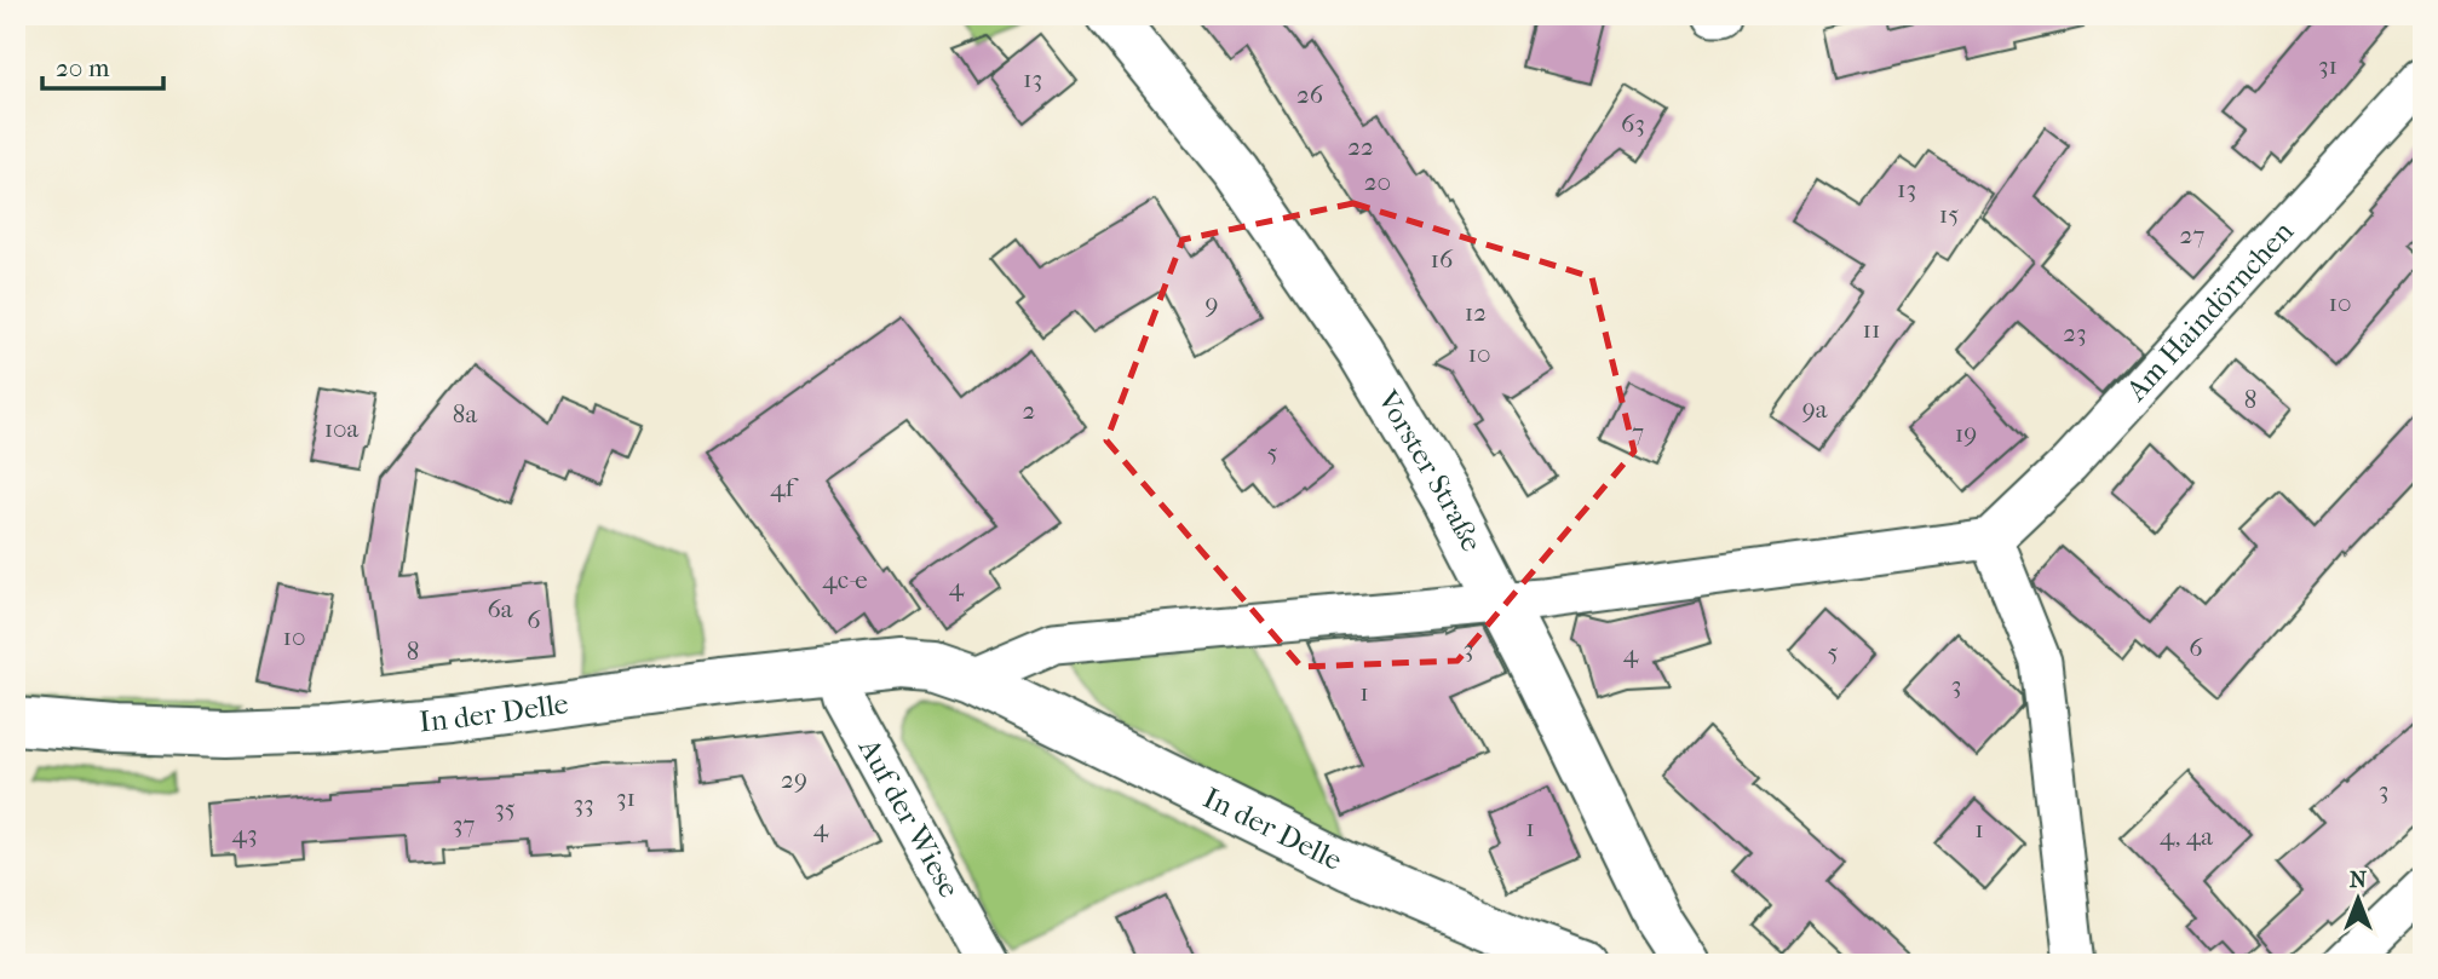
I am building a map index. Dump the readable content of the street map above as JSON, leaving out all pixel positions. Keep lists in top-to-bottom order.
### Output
{
  "streets": {
    "street": [
      "Am Haindörnchen",
      "Vorster Straße",
      "In der Delle",
      "Auf der Wiese"
    ]
  },
  "crossings": [
    ["In der Delle", "Auf der Wiese"]
  ],
  "house_numbers": [
    "31",
    "13",
    "26",
    "63",
    "22",
    "20",
    "13",
    "15",
    "27",
    "16",
    "10",
    "9",
    "12",
    "11",
    "23",
    "10",
    "8",
    "9a",
    "2",
    "8a",
    "10a",
    "7",
    "19",
    "5",
    "4f",
    "4c-e",
    "4",
    "6a",
    "6",
    "10",
    "6",
    "3",
    "8",
    "5",
    "4",
    "3",
    "1",
    "29",
    "3",
    "31",
    "33",
    "35",
    "37",
    "4",
    "1",
    "1",
    "43",
    "4, 4a"
  ],
  "scale_bar": "20 m",
  "north": "top"
}
